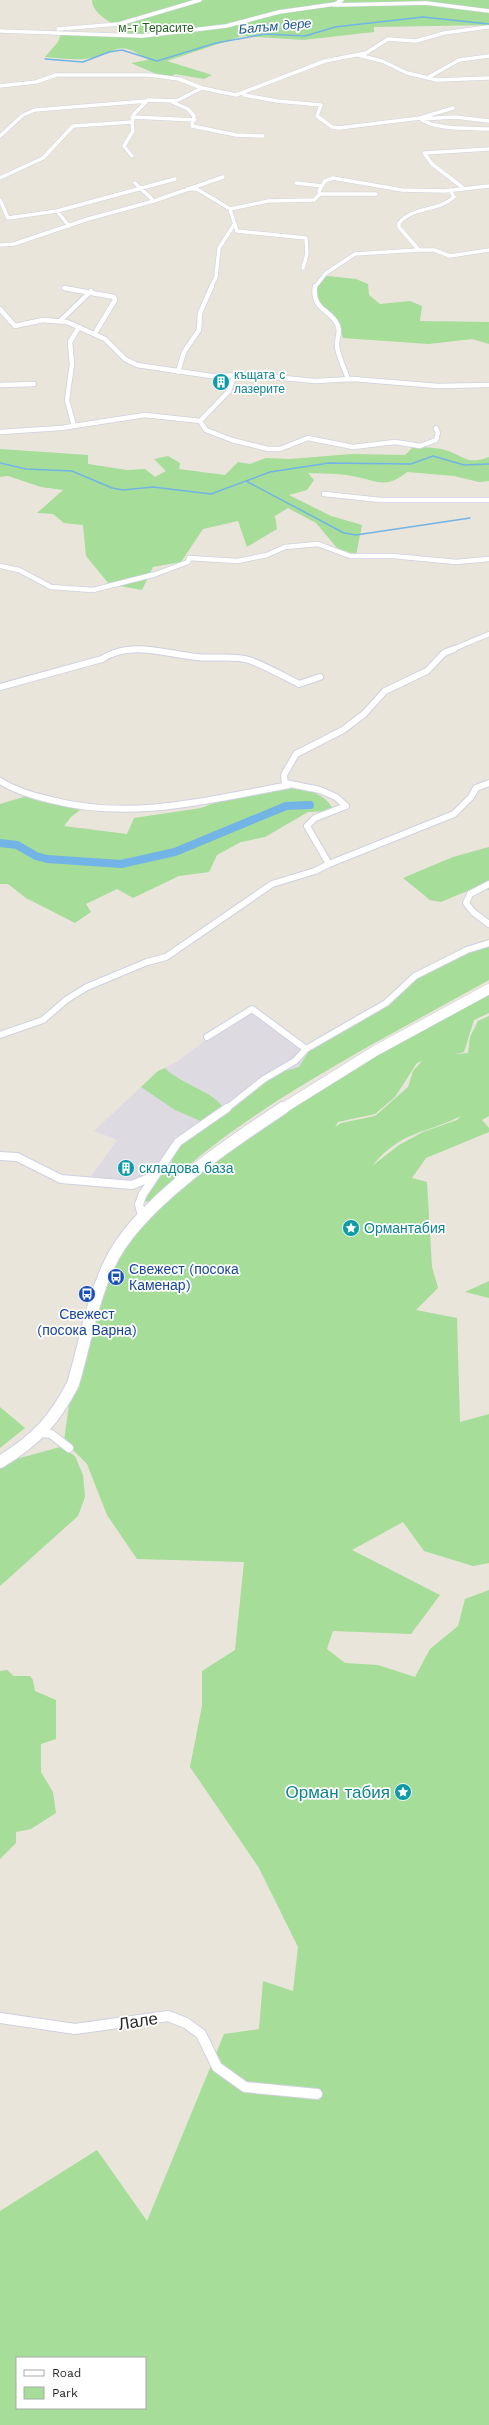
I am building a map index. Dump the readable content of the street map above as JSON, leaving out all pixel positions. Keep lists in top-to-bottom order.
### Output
{
  "streets": {
    "street": ["Лале"]
  },
  "water": ["Балъм дере"],
  "parks": ["м-т Терасите"],
  "places": {
    "building": ["къщата с лазерите", "складова база"],
    "place": ["Ормантабия", "Орман табия"],
    "bus stop": ["Свежест (посока Каменар)", "Свежест (посока Варна)"]
  },
  "legend": ["Road", "Park"]
}
